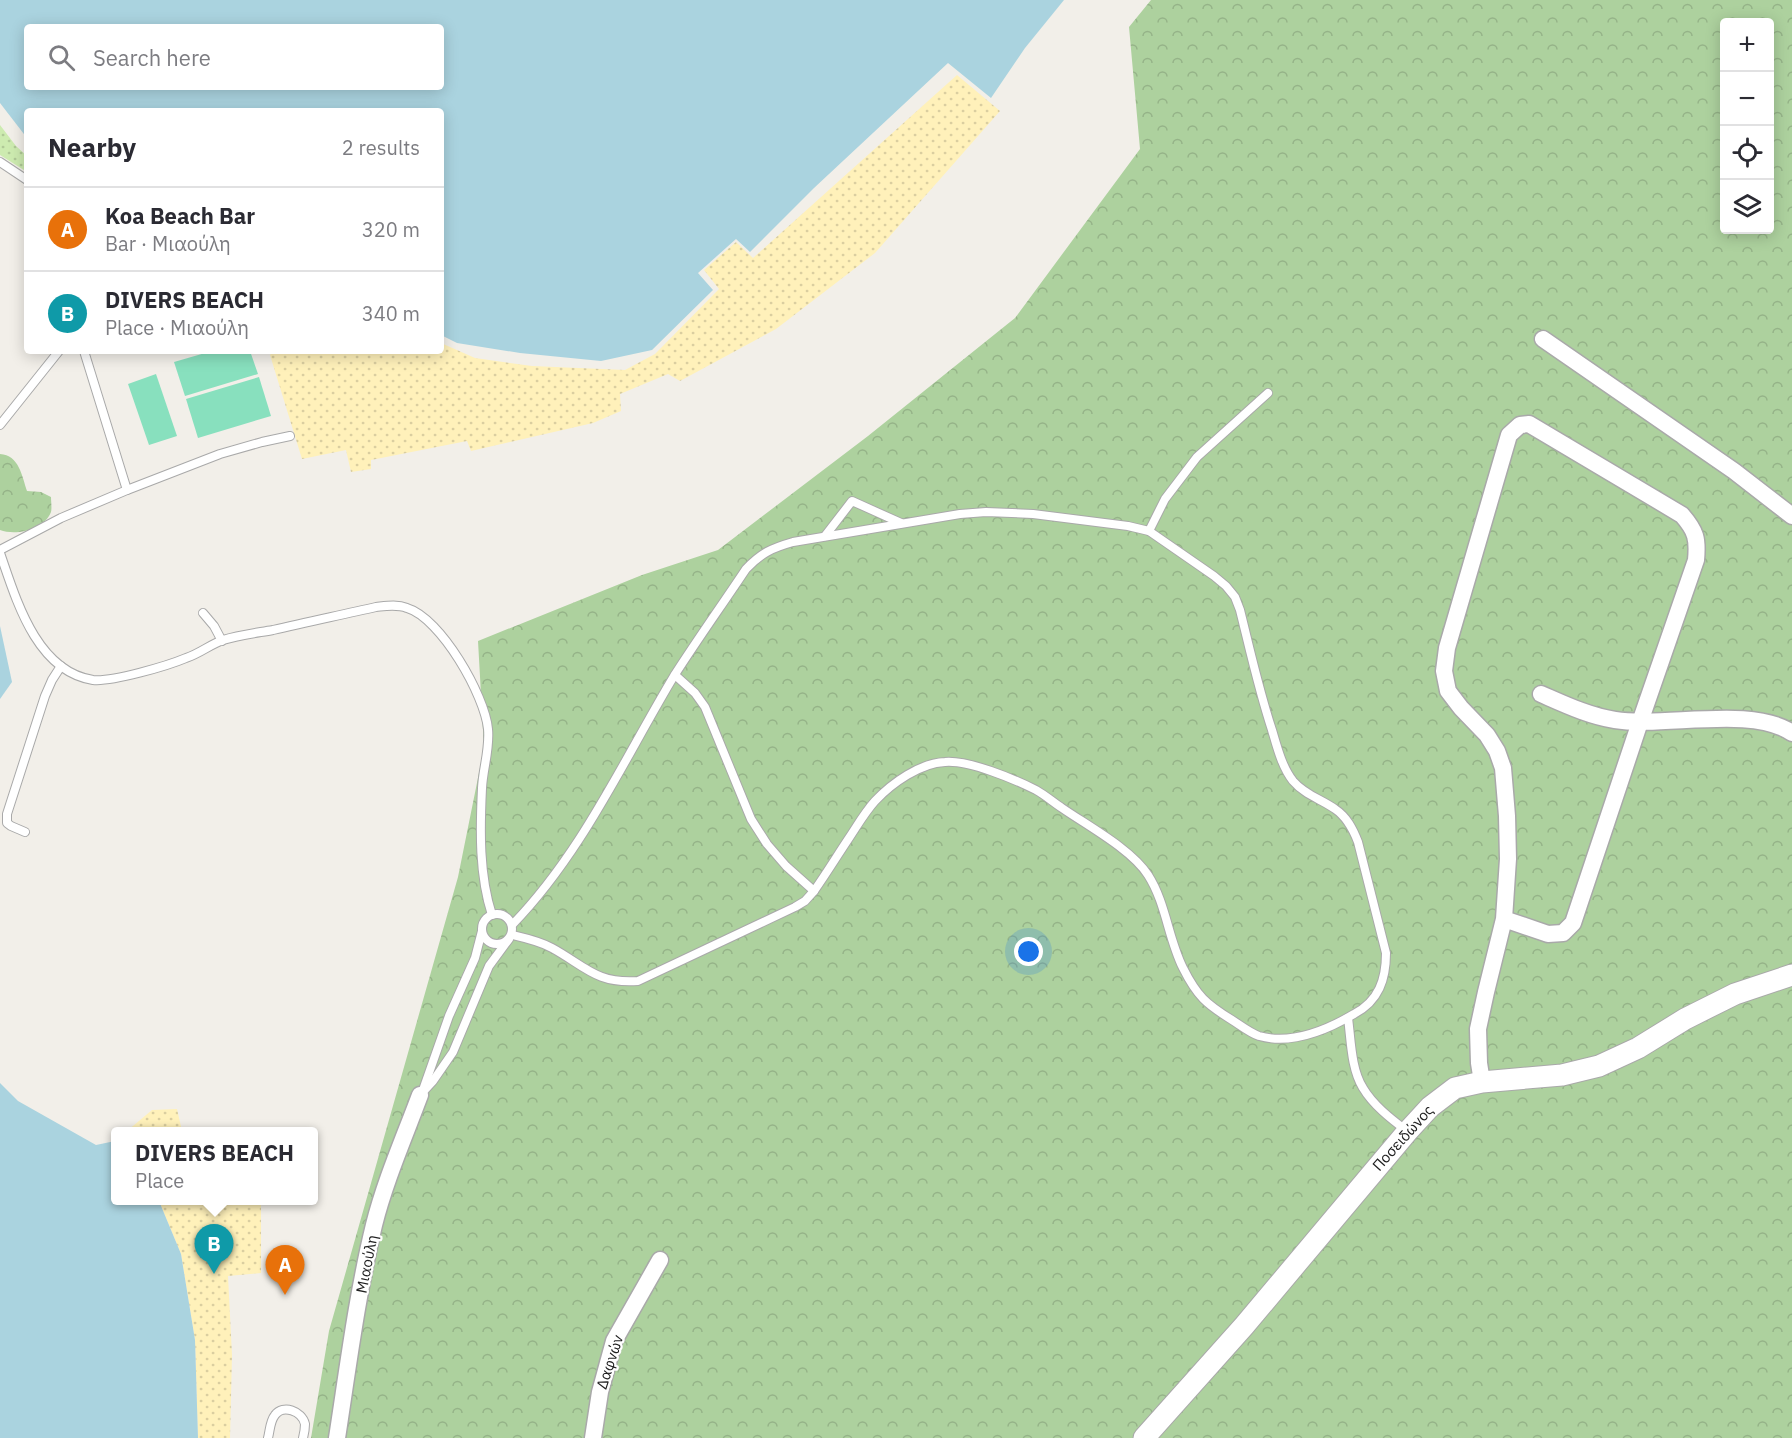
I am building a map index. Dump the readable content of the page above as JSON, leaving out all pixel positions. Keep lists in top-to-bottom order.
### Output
{
  "streets": {
    "street": ["Ποσειδώνος", "Μιαούλη", "Δαφνών"]
  },
  "page": {
    "map_buttons": ["+", "−"],
    "search": "Search here",
    "heading": ["Nearby", "2 results"],
    "list": [
      {
        "mark": "A",
        "name": "Koa Beach Bar",
        "note": "Bar · Μιαούλη",
        "value": "320 m"
      },
      {
        "mark": "B",
        "name": "DIVERS BEACH",
        "note": "Place · Μιαούλη",
        "value": "340 m"
      }
    ],
    "popup": ["DIVERS BEACH", "Place"],
    "pins": ["B", "A"]
  }
}
